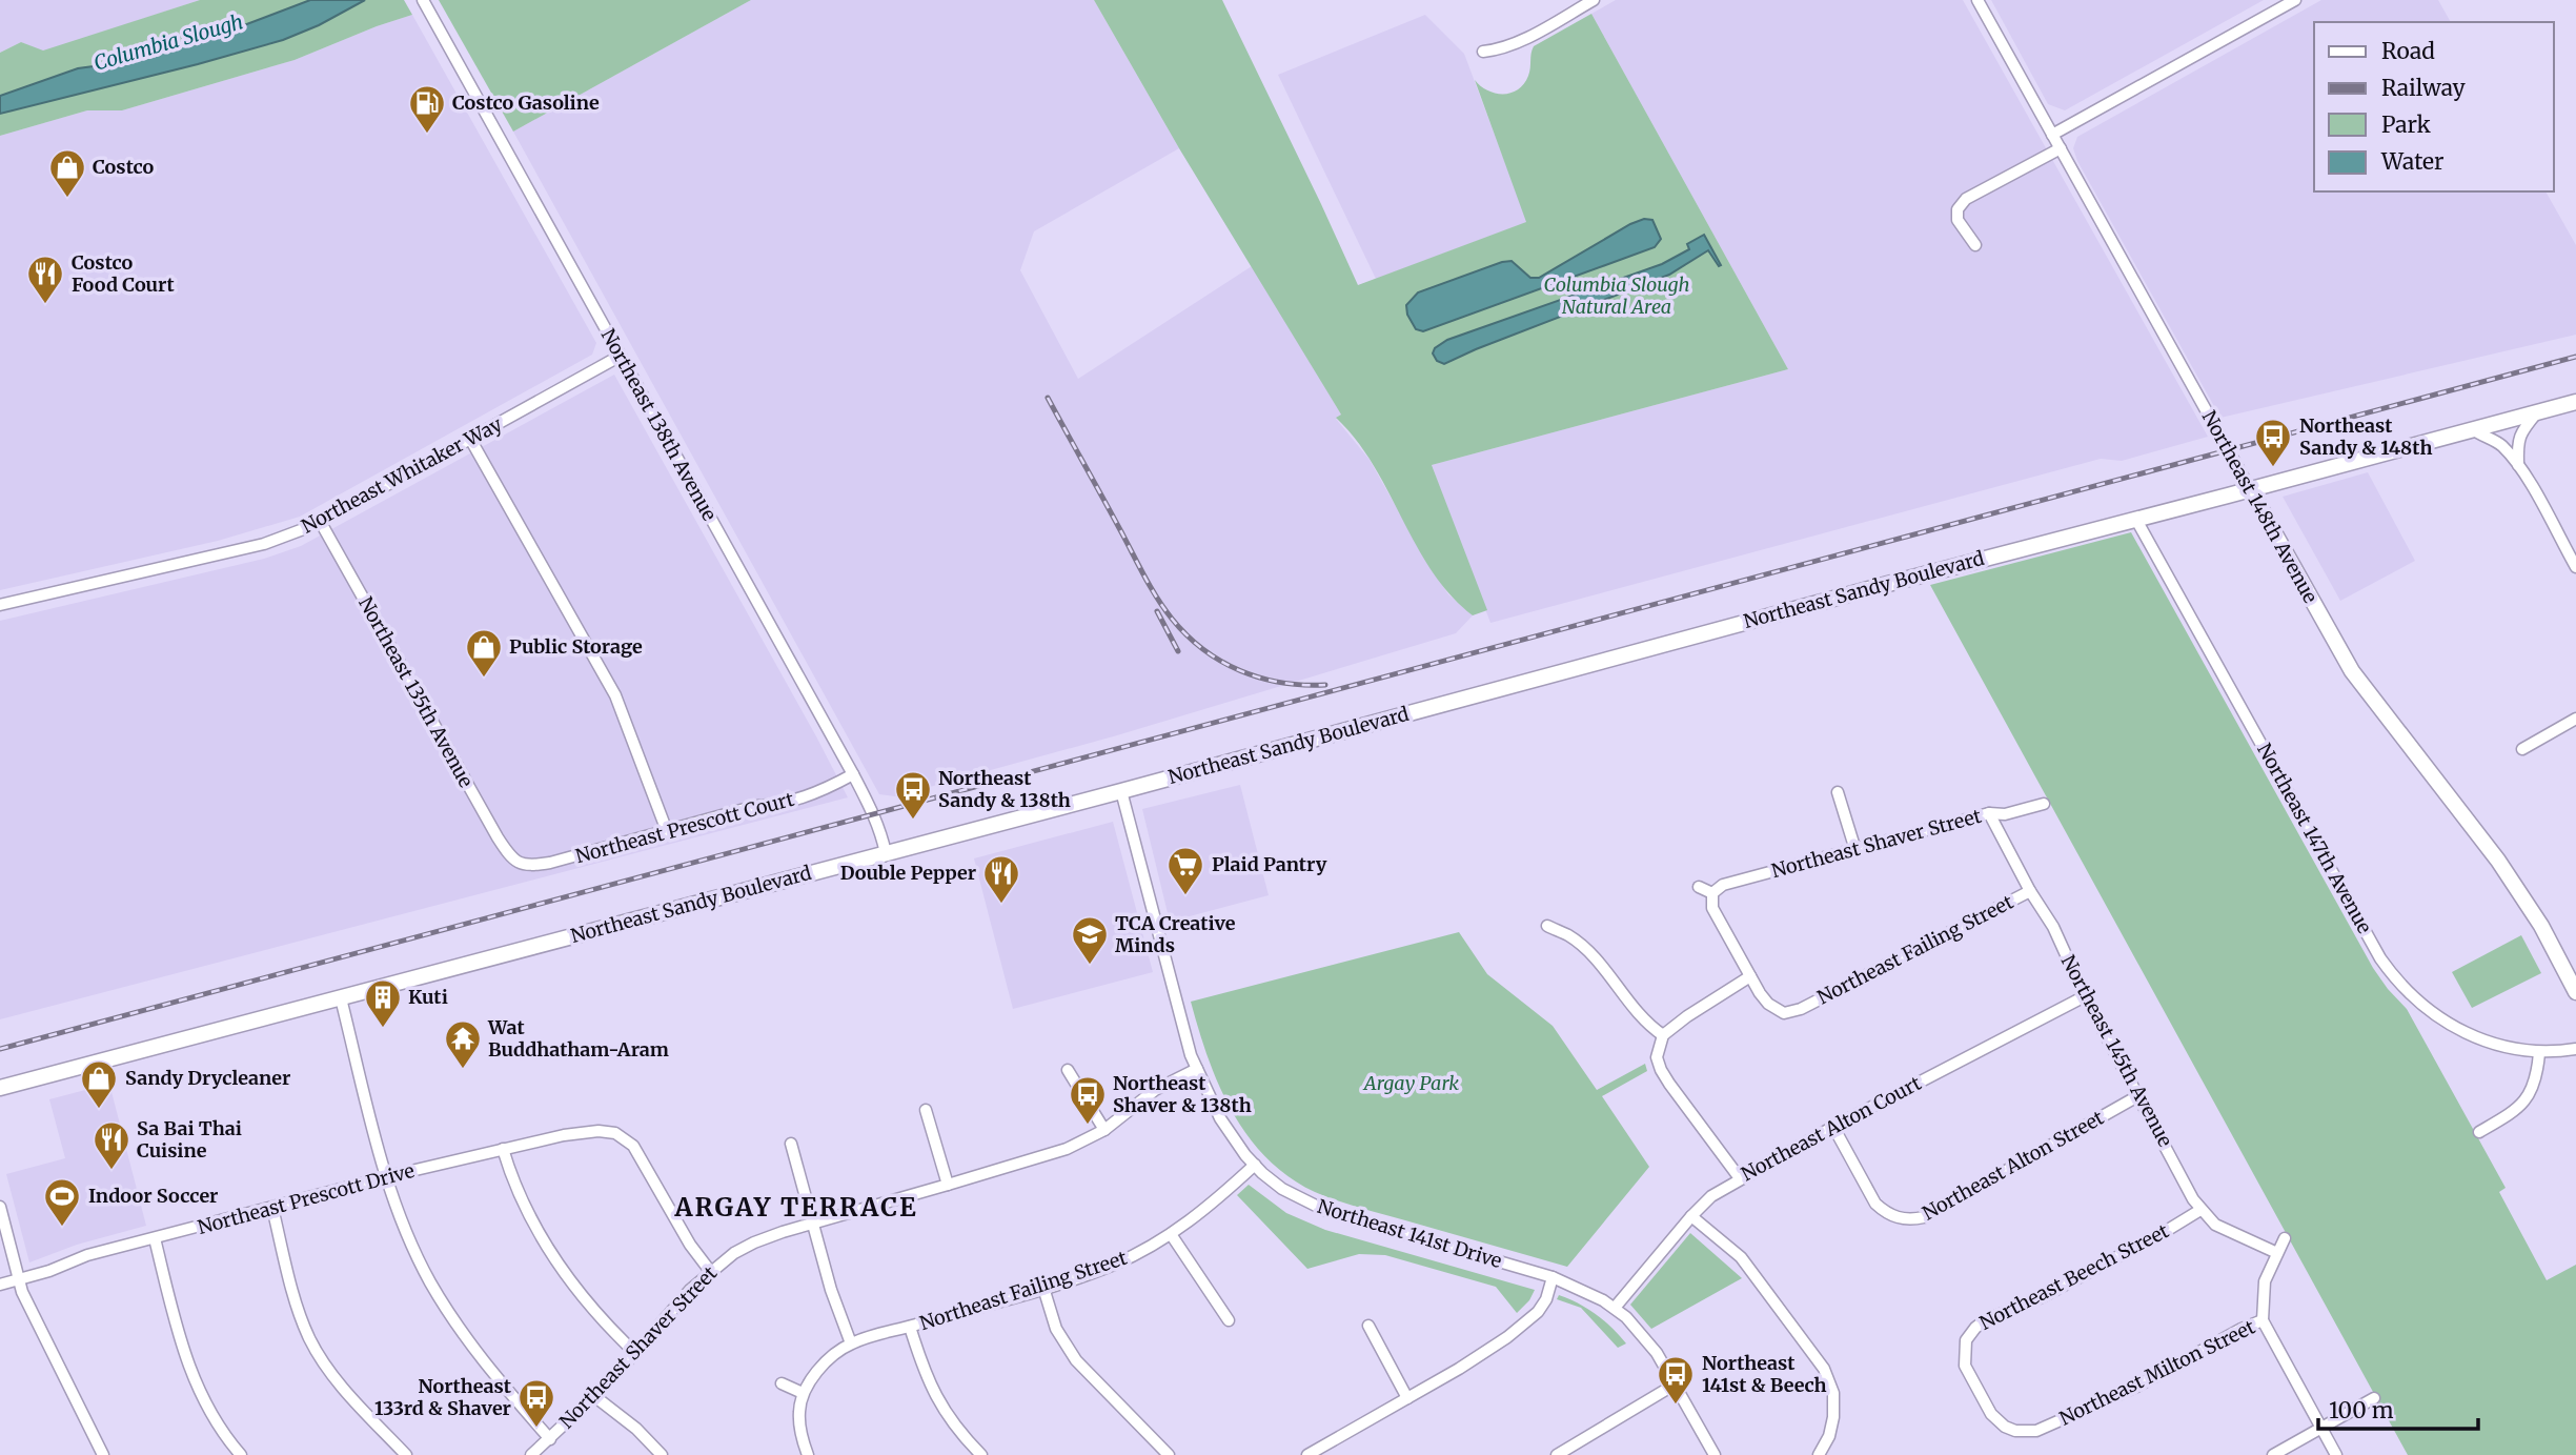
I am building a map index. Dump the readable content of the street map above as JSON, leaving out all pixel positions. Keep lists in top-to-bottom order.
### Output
{
  "streets": {
    "main road": ["Northeast 148th Avenue", "Northeast Sandy Boulevard"],
    "street": [
      "Northeast 138th Avenue",
      "Northeast Whitaker Way",
      "Northeast 135th Avenue",
      "Northeast Prescott Court",
      "Northeast 147th Avenue",
      "Northeast Shaver Street",
      "Northeast Failing Street",
      "Northeast 145th Avenue",
      "Northeast Alton Court",
      "Northeast Alton Street",
      "Northeast Prescott Drive",
      "Northeast 141st Drive",
      "Northeast Beech Street",
      "Northeast Milton Street"
    ]
  },
  "crossings": [
    ["Northeast 138th Avenue", "Northeast Whitaker Way"],
    ["Northeast 138th Avenue", "Northeast Sandy Boulevard"],
    ["Northeast 138th Avenue", "Northeast Prescott Court"],
    ["Northeast Whitaker Way", "Northeast 135th Avenue"],
    ["Northeast 148th Avenue", "Northeast Sandy Boulevard"],
    ["Northeast Sandy Boulevard", "Northeast 147th Avenue"],
    ["Northeast Sandy Boulevard", "Northeast 141st Drive"],
    ["Northeast 135th Avenue", "Northeast Prescott Court"],
    ["Northeast Shaver Street", "Northeast 145th Avenue"],
    ["Northeast Shaver Street", "Northeast Prescott Drive"],
    ["Northeast Shaver Street", "Northeast 141st Drive"],
    ["Northeast Failing Street", "Northeast 145th Avenue"],
    ["Northeast Failing Street", "Northeast 141st Drive"],
    ["Northeast 145th Avenue", "Northeast Alton Court"],
    ["Northeast 145th Avenue", "Northeast Alton Street"],
    ["Northeast 145th Avenue", "Northeast Beech Street"],
    ["Northeast Alton Court", "Northeast Alton Street"],
    ["Northeast Alton Court", "Northeast 141st Drive"],
    ["Northeast Beech Street", "Northeast Milton Street"]
  ],
  "districts": ["ARGAY TERRACE"],
  "water": ["Columbia Slough"],
  "parks": ["Columbia Slough Natural Area", "Argay Park"],
  "places": {
    "fuel station": ["Costco Gasoline"],
    "shop": ["Costco", "Public Storage", "Sandy Drycleaner"],
    "restaurant": ["Costco Food Court", "Double Pepper", "Sa Bai Thai Cuisine"],
    "bus stop": [
      "Northeast Sandy & 148th",
      "Northeast Sandy & 138th",
      "Northeast Shaver & 138th",
      "Northeast 141st & Beech",
      "Northeast 133rd & Shaver"
    ],
    "supermarket": ["Plaid Pantry"],
    "school or university": ["TCA Creative Minds"],
    "building": ["Kuti"],
    "temple": ["Wat Buddhatham-Aram"],
    "sports": ["Indoor Soccer"]
  },
  "legend": [
    "Road",
    "Railway",
    "Park",
    "Water"
  ],
  "scale_bar": "100 m"
}
